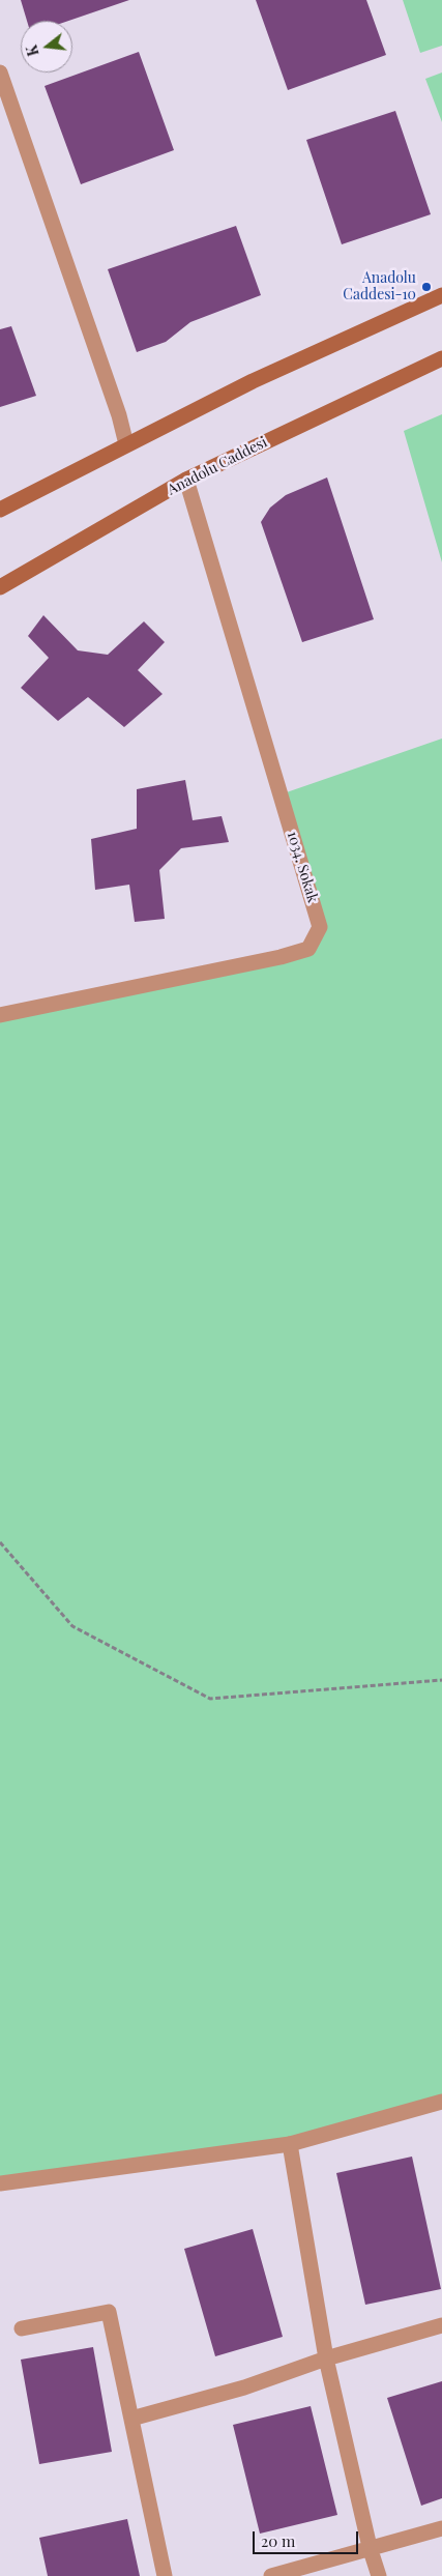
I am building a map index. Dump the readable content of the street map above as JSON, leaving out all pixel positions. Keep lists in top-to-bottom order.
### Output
{
  "streets": {
    "main road": ["Anadolu Caddesi"],
    "street": ["1034. Sokak"]
  },
  "crossings": [
    ["Anadolu Caddesi", "1034. Sokak"]
  ],
  "places": ["Anadolu Caddesi-10"],
  "scale_bar": "20 m",
  "north": "left"
}
